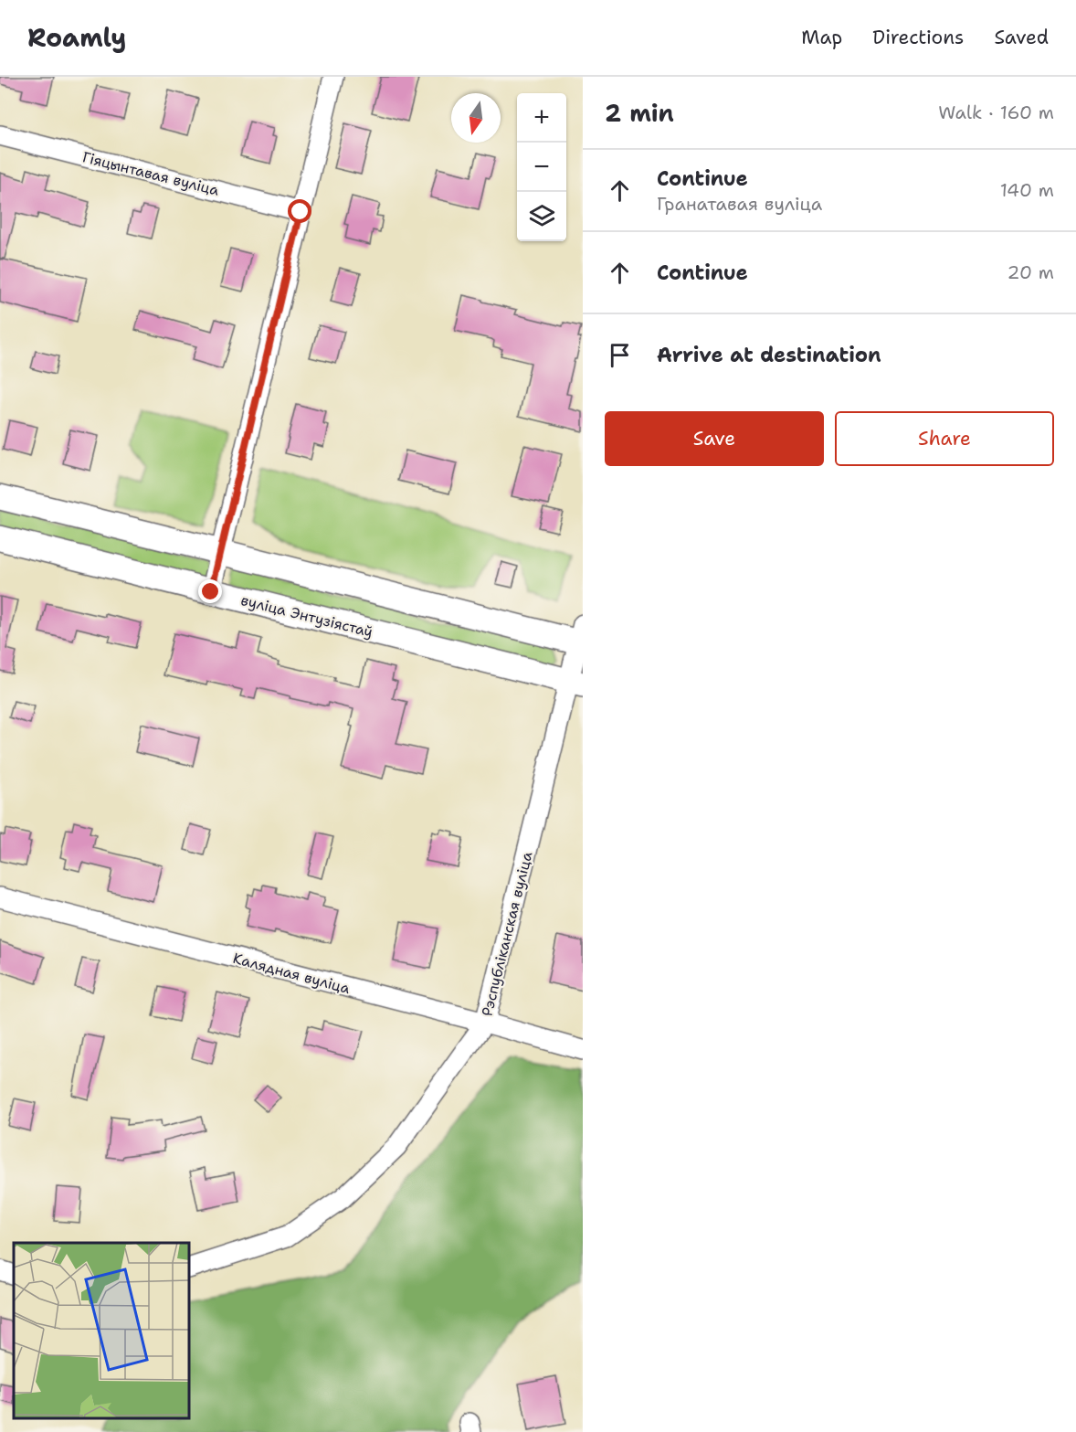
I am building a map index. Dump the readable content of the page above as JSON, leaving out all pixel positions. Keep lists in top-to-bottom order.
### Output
{
  "streets": {
    "street": [
      "Гіяцынтавая вуліца",
      "вуліца Энтузіястаў",
      "Рэспубліканская вуліца",
      "Калядная вуліца"
    ]
  },
  "crossings": [
    ["вуліца Энтузіястаў", "Рэспубліканская вуліца"],
    ["Рэспубліканская вуліца", "Калядная вуліца"]
  ],
  "north": "bottom",
  "page": {
    "header": "Roamly",
    "nav": ["Map", "Directions", "Saved"],
    "heading": ["2 min", "Walk · 160 m"],
    "map_buttons": ["+", "−"],
    "list": [
      ["Continue", "Гранатавая вуліца", "140 m"],
      ["Continue", "20 m"],
      "Arrive at destination"
    ],
    "buttons": ["Save", "Share"]
  }
}
